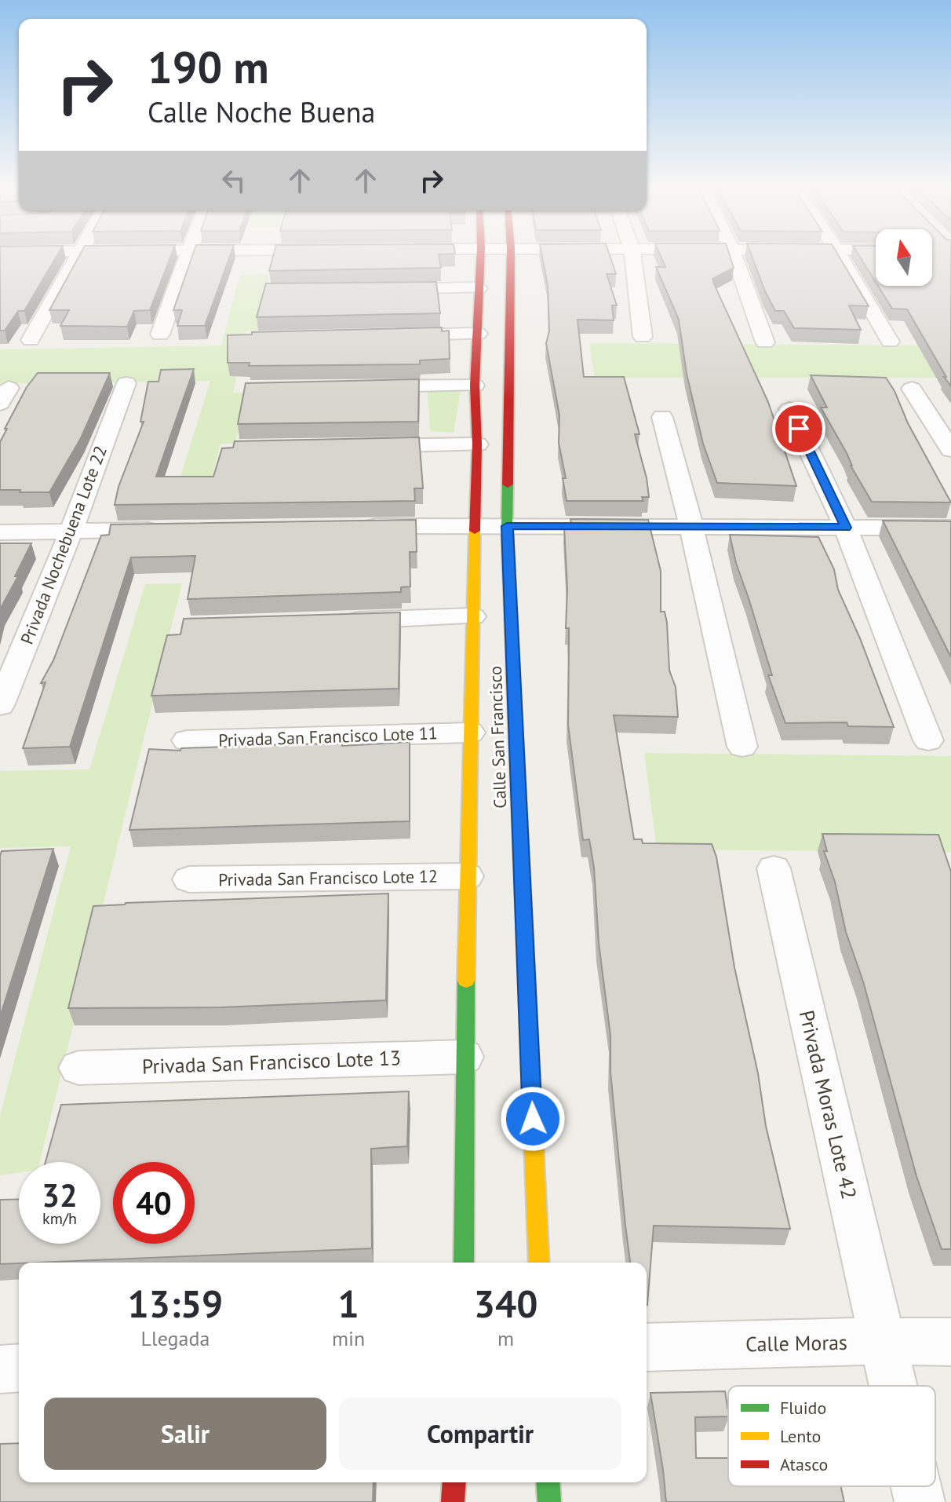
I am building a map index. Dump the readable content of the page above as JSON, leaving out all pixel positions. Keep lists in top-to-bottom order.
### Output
{
  "streets": {
    "street": [
      "Privada Nochebuena Lote 22",
      "Privada San Francisco Lote 11",
      "Calle San Francisco",
      "Privada San Francisco Lote 12",
      "Privada San Francisco Lote 13",
      "Privada Moras Lote 42",
      "Calle Moras"
    ]
  },
  "crossings": [
    ["Privada San Francisco Lote 11", "Calle San Francisco"],
    ["Calle San Francisco", "Privada San Francisco Lote 12"],
    ["Calle San Francisco", "Privada San Francisco Lote 13"],
    ["Privada Moras Lote 42", "Calle Moras"]
  ],
  "legend": ["Fluido", "Lento", "Atasco"],
  "north": "top",
  "page": {
    "turn": ["190 m", "Calle Noche Buena"],
    "speed": "32 km/h",
    "limit": "40",
    "eta": [
      "13:59",
      "Llegada",
      "1",
      "min",
      "340",
      "m"
    ],
    "buttons": ["Salir", "Compartir"]
  }
}
